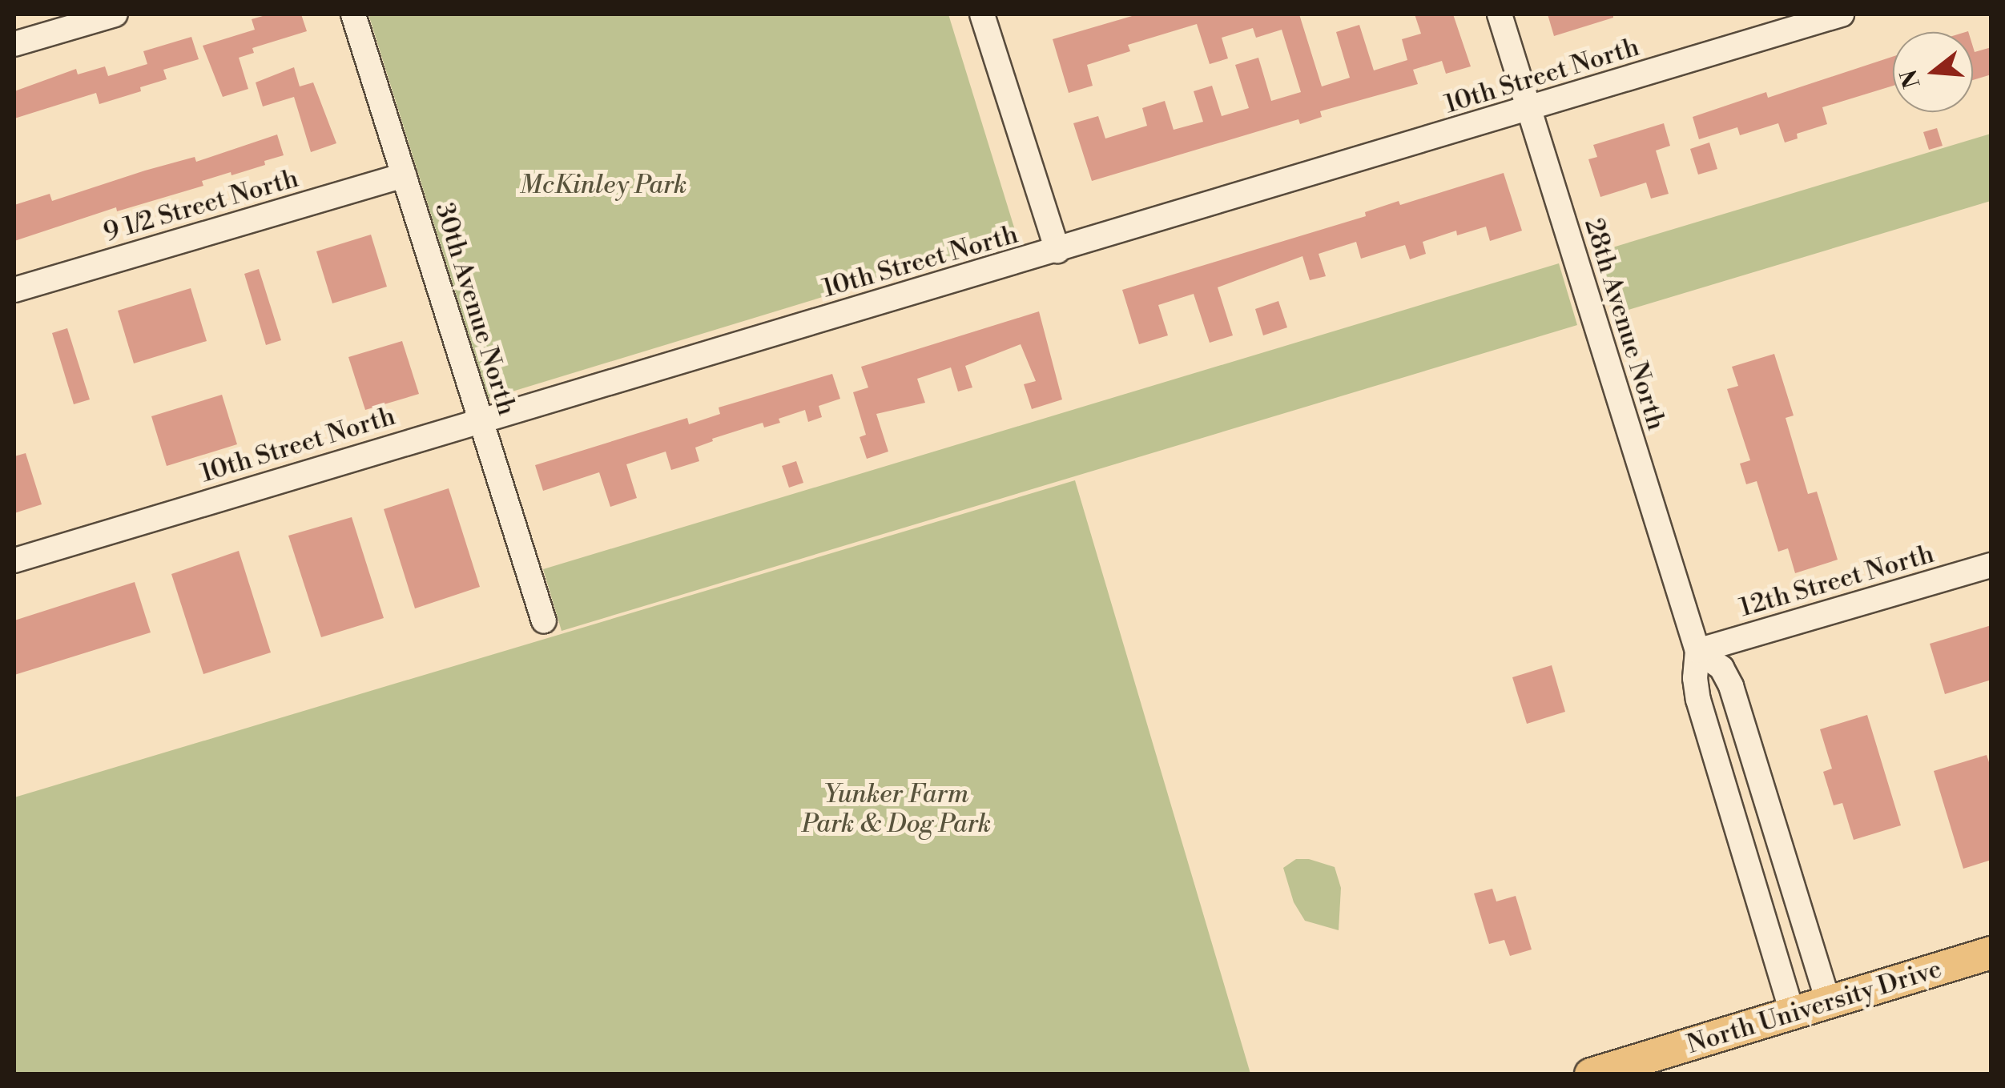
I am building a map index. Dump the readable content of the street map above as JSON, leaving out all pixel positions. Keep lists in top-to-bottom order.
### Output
{
  "streets": {
    "main road": ["North University Drive"],
    "street": [
      "10th Street North",
      "9 1/2 Street North",
      "30th Avenue North",
      "28th Avenue North",
      "12th Street North"
    ]
  },
  "crossings": [
    ["10th Street North", "30th Avenue North"],
    ["10th Street North", "28th Avenue North"],
    ["9 1/2 Street North", "30th Avenue North"],
    ["28th Avenue North", "12th Street North"],
    ["28th Avenue North", "North University Drive"]
  ],
  "parks": ["McKinley Park", "Yunker Farm Park & Dog Park"],
  "north": "left"
}
